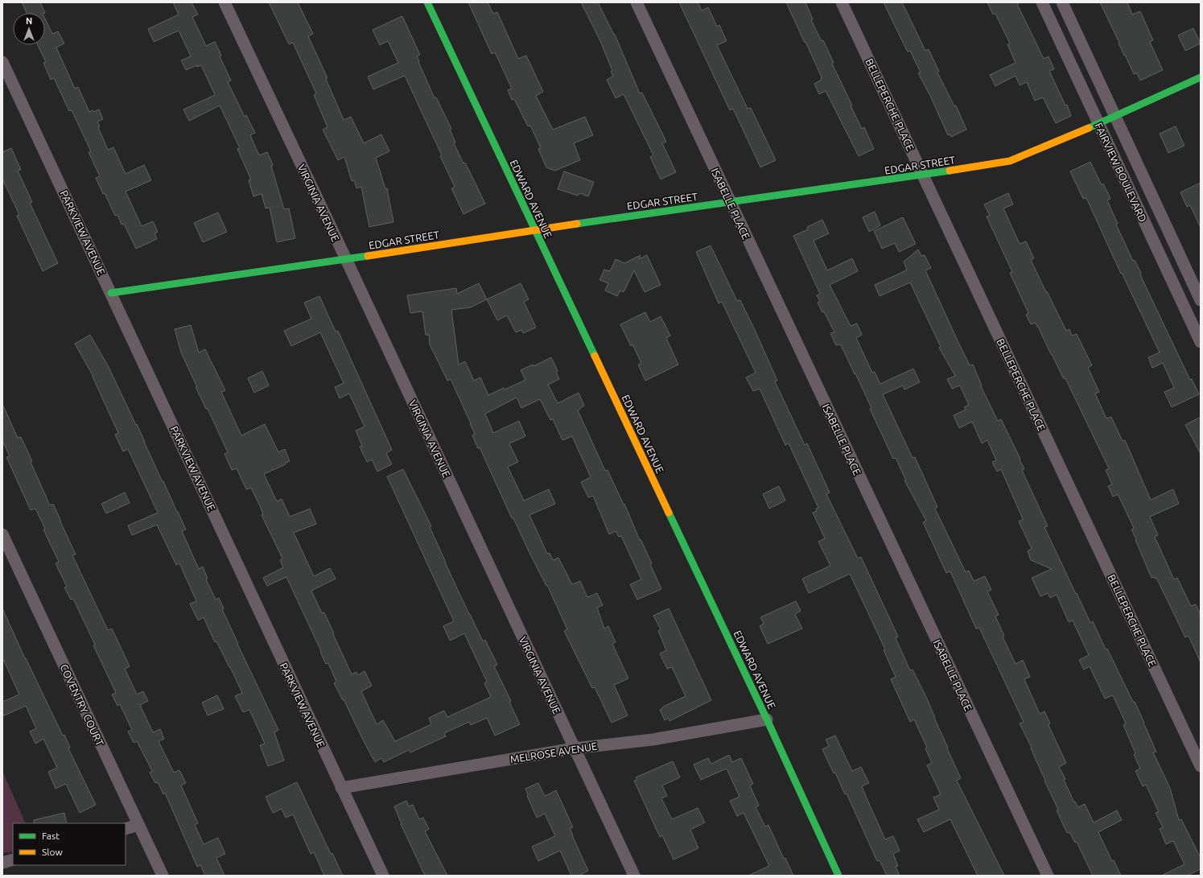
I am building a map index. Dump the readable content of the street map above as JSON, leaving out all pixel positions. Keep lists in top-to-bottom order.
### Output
{
  "streets": {
    "street": [
      "BELLEPERCHE PLACE",
      "EDGAR STREET",
      "FAIRVIEW BOULEVARD",
      "EDWARD AVENUE",
      "VIRGINIA AVENUE",
      "ISABELLE PLACE",
      "PARKVIEW AVENUE",
      "COVENTRY COURT",
      "MELROSE AVENUE"
    ]
  },
  "crossings": [
    ["BELLEPERCHE PLACE", "EDGAR STREET"],
    ["EDGAR STREET", "FAIRVIEW BOULEVARD"],
    ["EDGAR STREET", "EDWARD AVENUE"],
    ["EDGAR STREET", "VIRGINIA AVENUE"],
    ["EDGAR STREET", "ISABELLE PLACE"],
    ["EDGAR STREET", "PARKVIEW AVENUE"],
    ["EDWARD AVENUE", "MELROSE AVENUE"],
    ["VIRGINIA AVENUE", "MELROSE AVENUE"],
    ["PARKVIEW AVENUE", "MELROSE AVENUE"]
  ],
  "legend": ["Fast", "Slow"],
  "north": "top"
}
